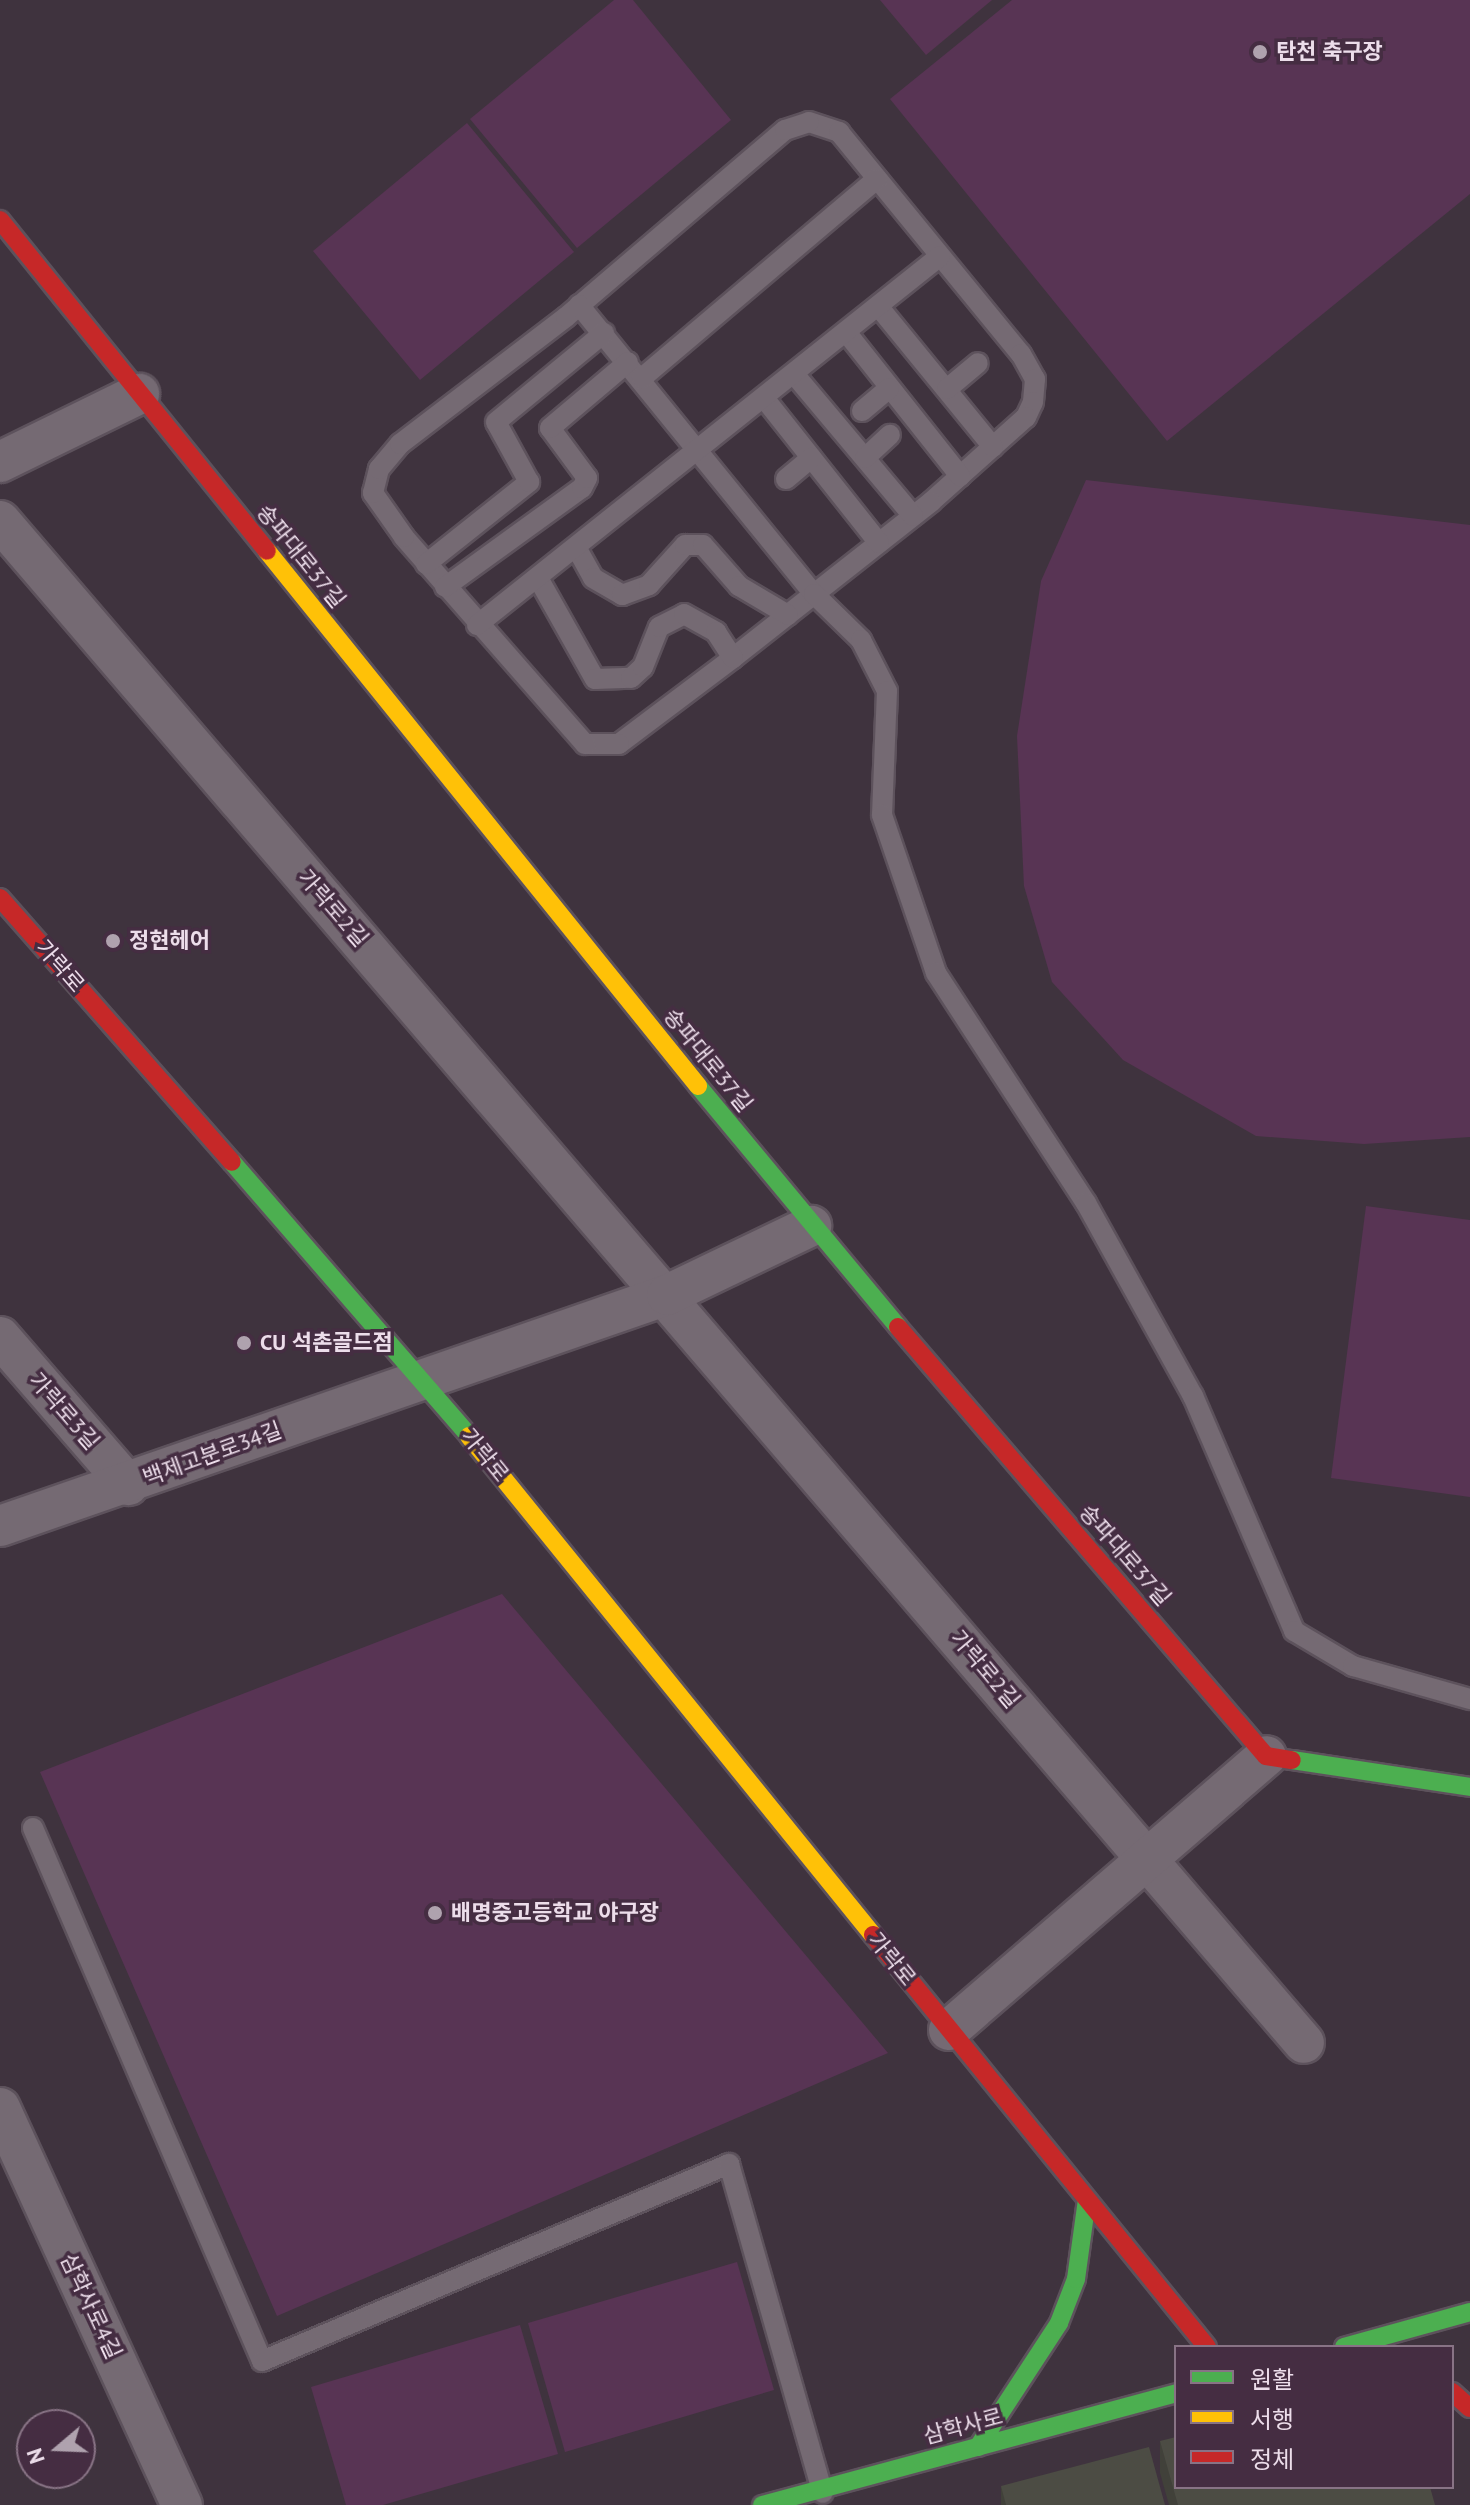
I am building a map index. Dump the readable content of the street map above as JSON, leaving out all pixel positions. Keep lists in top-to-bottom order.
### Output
{
  "streets": {
    "street": [
      "송파대로37길",
      "가락로2길",
      "가락로",
      "가락로3길",
      "백제고분로34길",
      "삼학사로4길",
      "삼학사로"
    ]
  },
  "crossings": [
    ["가락로", "백제고분로34길"],
    ["가락로3길", "백제고분로34길"]
  ],
  "places": [
    "탄천 축구장",
    "정현헤어",
    "CU 석촌골드점",
    "배명중고등학교 야구장"
  ],
  "legend": ["원활", "서행", "정체"],
  "north": "left"
}
